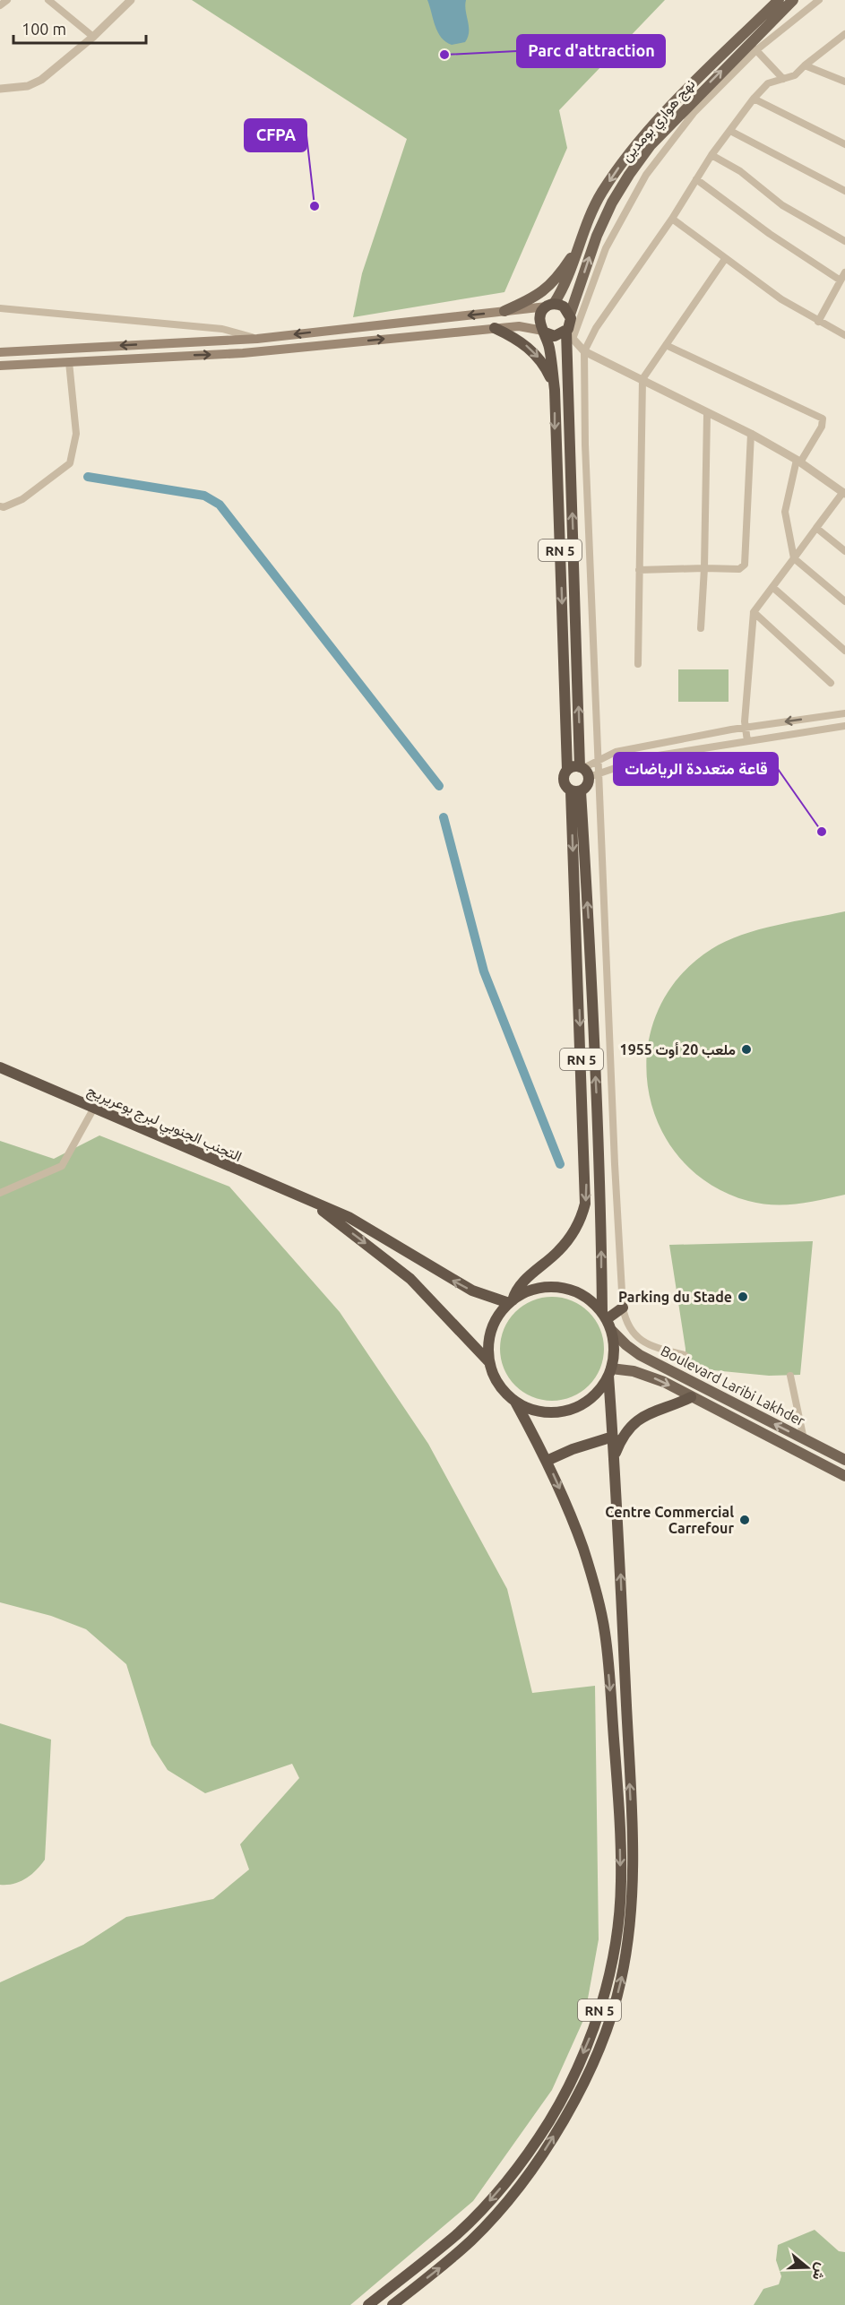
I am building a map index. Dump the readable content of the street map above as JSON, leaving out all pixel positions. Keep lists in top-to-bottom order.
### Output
{
  "streets": {
    "highway": ["RN 5", "التجنب الجنوبي لبرج بوعريريج"],
    "main road": ["نهج هواري بومدين", "Boulevard Laribi Lakhder"]
  },
  "crossings": [
    ["نهج هواري بومدين", "RN 5"],
    ["RN 5", "التجنب الجنوبي لبرج بوعريريج"],
    ["RN 5", "Boulevard Laribi Lakhder"],
    ["التجنب الجنوبي لبرج بوعريريج", "Boulevard Laribi Lakhder"]
  ],
  "places": [
    "Parc d'attraction",
    "CFPA",
    "قاعة متعددة الرياضات",
    "ملعب 20 أوت 1955",
    "Parking du Stade",
    "Centre Commercial Carrefour"
  ],
  "scale_bar": "100 m",
  "north": "right"
}
